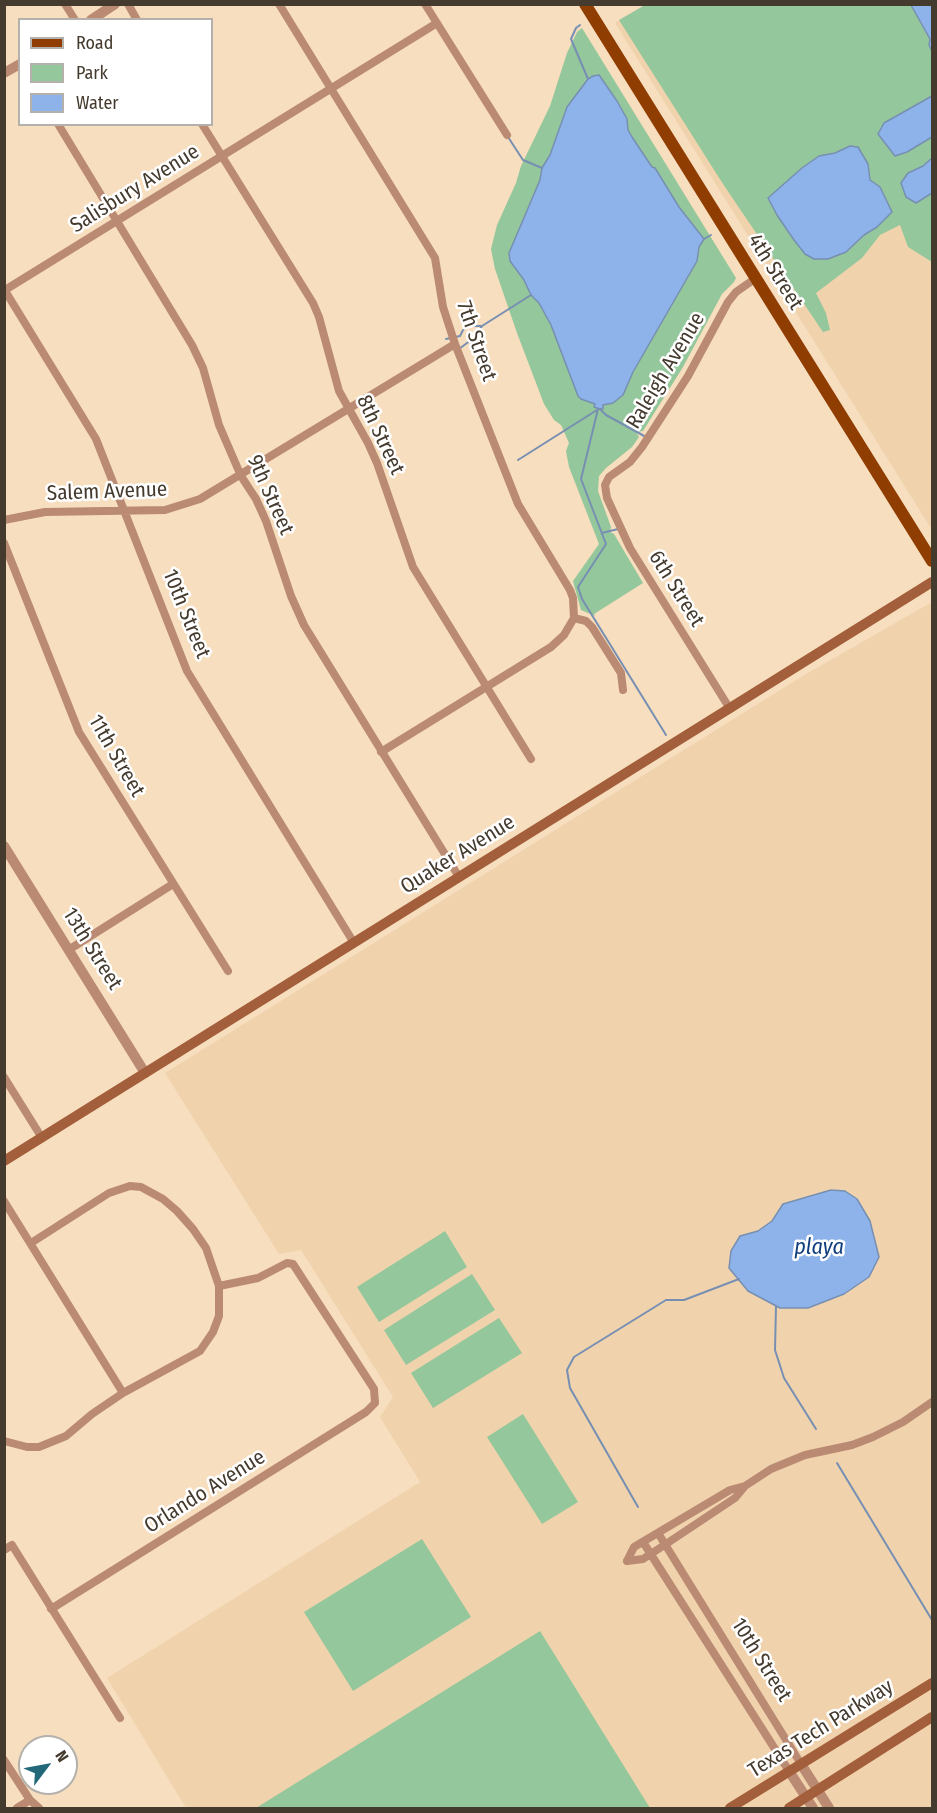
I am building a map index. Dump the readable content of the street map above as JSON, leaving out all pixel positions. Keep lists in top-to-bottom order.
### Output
{
  "streets": {
    "main road": ["4th Street", "Quaker Avenue", "Texas Tech Parkway"],
    "street": [
      "Salisbury Avenue",
      "7th Street",
      "Raleigh Avenue",
      "8th Street",
      "Salem Avenue",
      "9th Street",
      "6th Street",
      "10th Street",
      "11th Street",
      "13th Street",
      "Orlando Avenue"
    ]
  },
  "crossings": [
    ["Salisbury Avenue", "7th Street"],
    ["Salisbury Avenue", "8th Street"],
    ["Salisbury Avenue", "9th Street"],
    ["Salisbury Avenue", "10th Street"],
    ["4th Street", "Raleigh Avenue"],
    ["7th Street", "Salem Avenue"],
    ["Raleigh Avenue", "6th Street"],
    ["8th Street", "Salem Avenue"],
    ["Salem Avenue", "9th Street"],
    ["Salem Avenue", "10th Street"],
    ["9th Street", "Quaker Avenue"],
    ["6th Street", "Quaker Avenue"],
    ["10th Street", "Quaker Avenue"],
    ["10th Street", "Texas Tech Parkway"],
    ["Quaker Avenue", "13th Street"]
  ],
  "water": ["playa"],
  "legend": ["Road", "Park", "Water"],
  "north": "top right"
}
